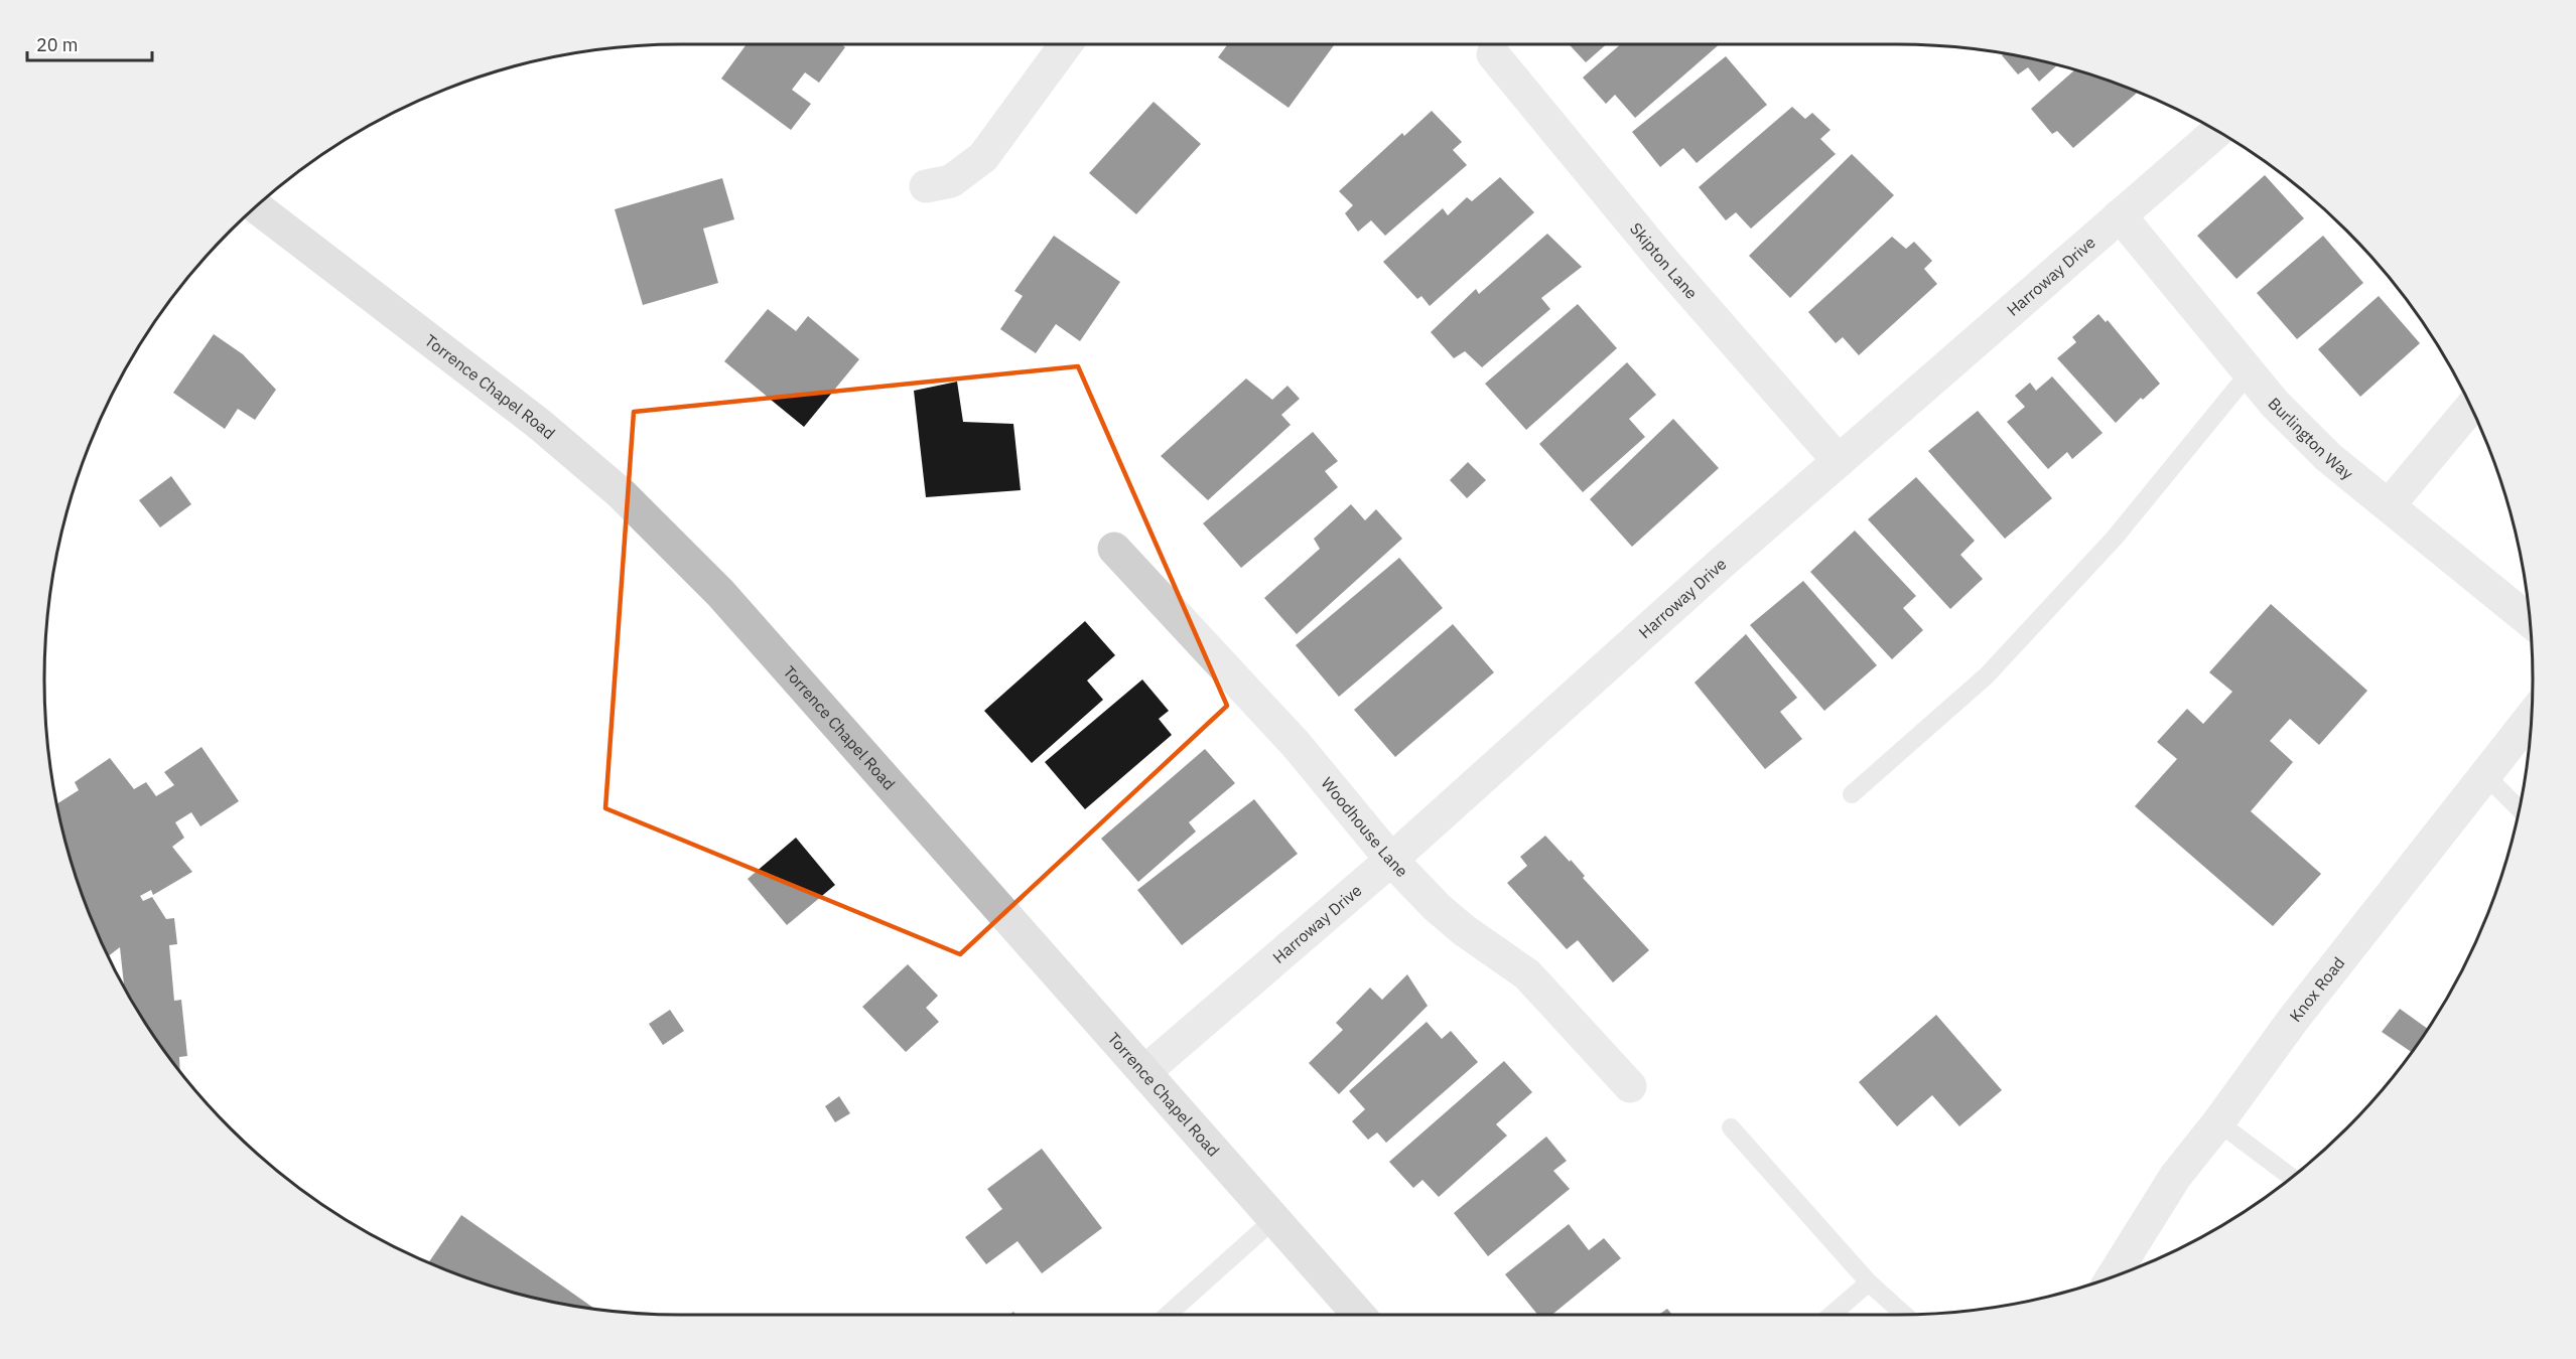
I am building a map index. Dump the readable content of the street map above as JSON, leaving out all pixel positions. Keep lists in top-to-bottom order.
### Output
{
  "streets": {
    "street": [
      "Skipton Lane",
      "Harroway Drive",
      "Torrence Chapel Road",
      "Burlington Way",
      "Woodhouse Lane",
      "Knox Road"
    ]
  },
  "crossings": [
    ["Skipton Lane", "Harroway Drive"],
    ["Harroway Drive", "Torrence Chapel Road"],
    ["Harroway Drive", "Burlington Way"],
    ["Harroway Drive", "Woodhouse Lane"]
  ],
  "scale_bar": "20 m"
}
